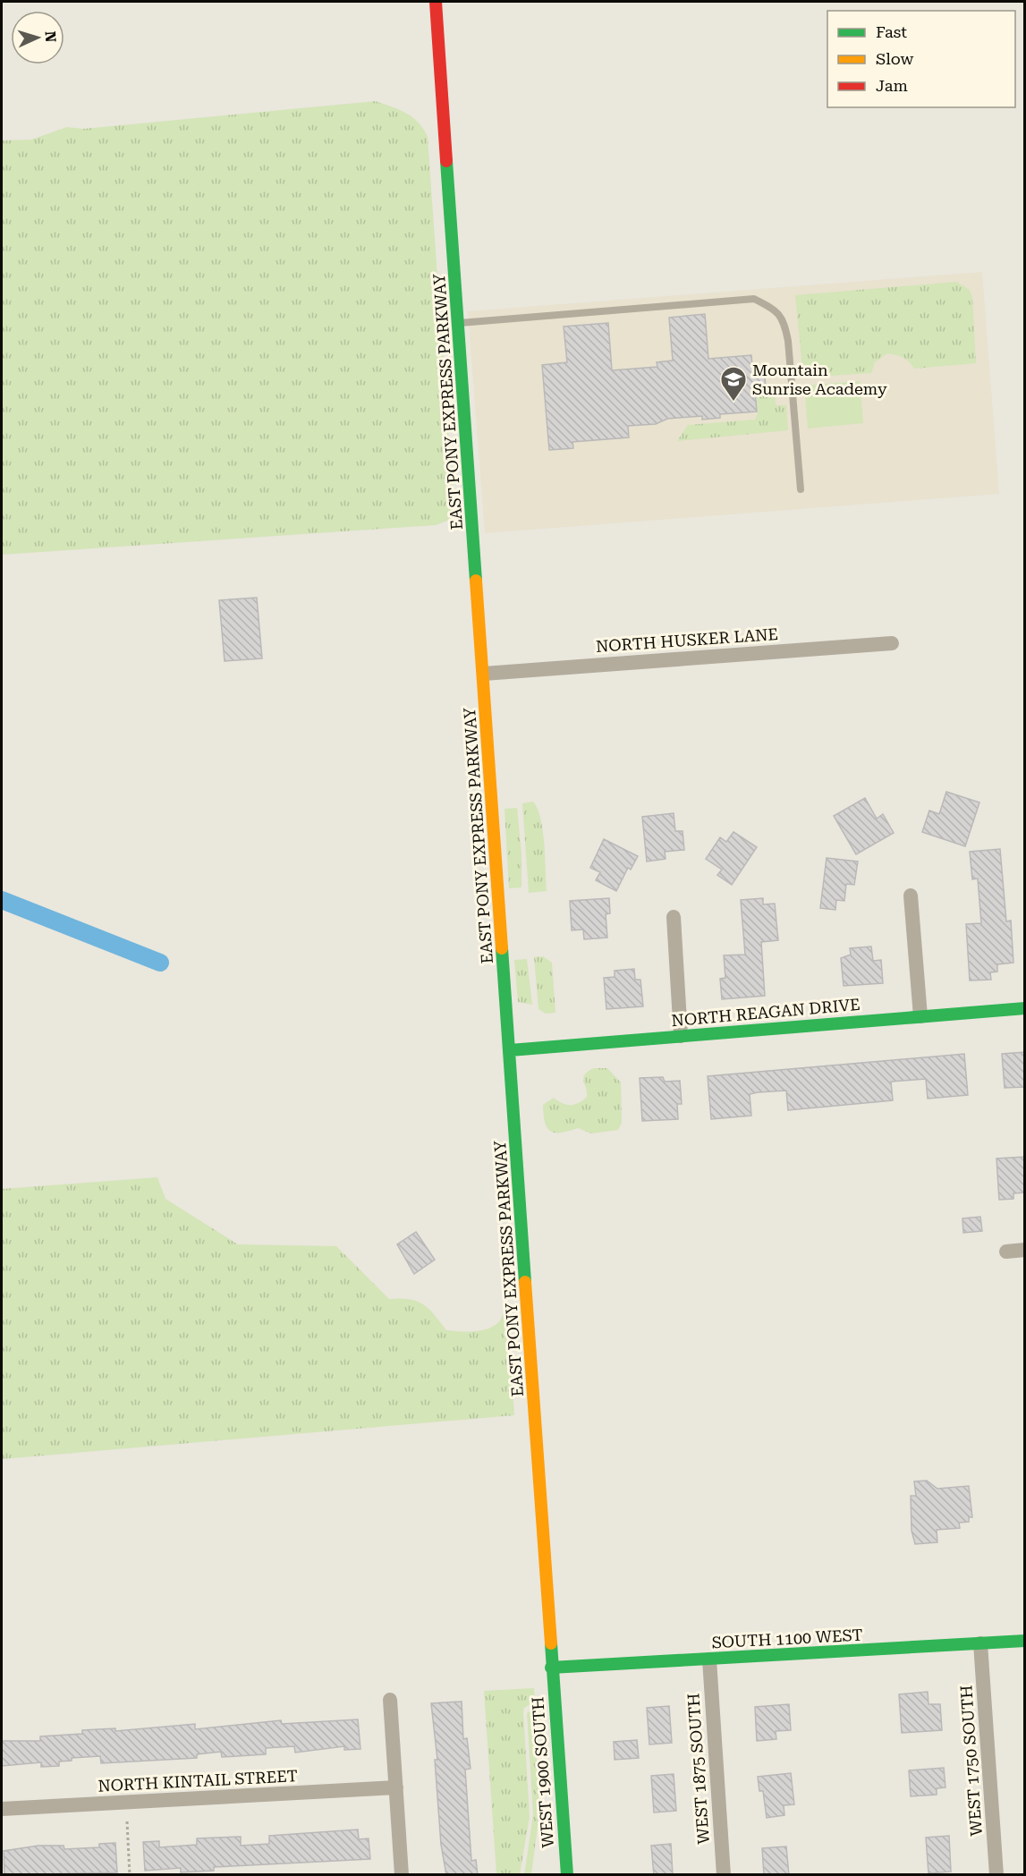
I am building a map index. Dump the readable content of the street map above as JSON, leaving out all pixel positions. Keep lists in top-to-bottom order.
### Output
{
  "streets": {
    "street": [
      "EAST PONY EXPRESS PARKWAY",
      "NORTH HUSKER LANE",
      "NORTH REAGAN DRIVE",
      "SOUTH 1100 WEST",
      "WEST 1750 SOUTH",
      "WEST 1875 SOUTH",
      "WEST 1900 SOUTH",
      "NORTH KINTAIL STREET"
    ]
  },
  "crossings": [
    ["EAST PONY EXPRESS PARKWAY", "NORTH HUSKER LANE"],
    ["EAST PONY EXPRESS PARKWAY", "NORTH REAGAN DRIVE"],
    ["EAST PONY EXPRESS PARKWAY", "SOUTH 1100 WEST"],
    ["EAST PONY EXPRESS PARKWAY", "WEST 1900 SOUTH"],
    ["SOUTH 1100 WEST", "WEST 1750 SOUTH"],
    ["SOUTH 1100 WEST", "WEST 1875 SOUTH"],
    ["SOUTH 1100 WEST", "WEST 1900 SOUTH"]
  ],
  "places": {
    "school or university": ["Mountain Sunrise Academy"]
  },
  "legend": ["Fast", "Slow", "Jam"],
  "north": "right"
}
